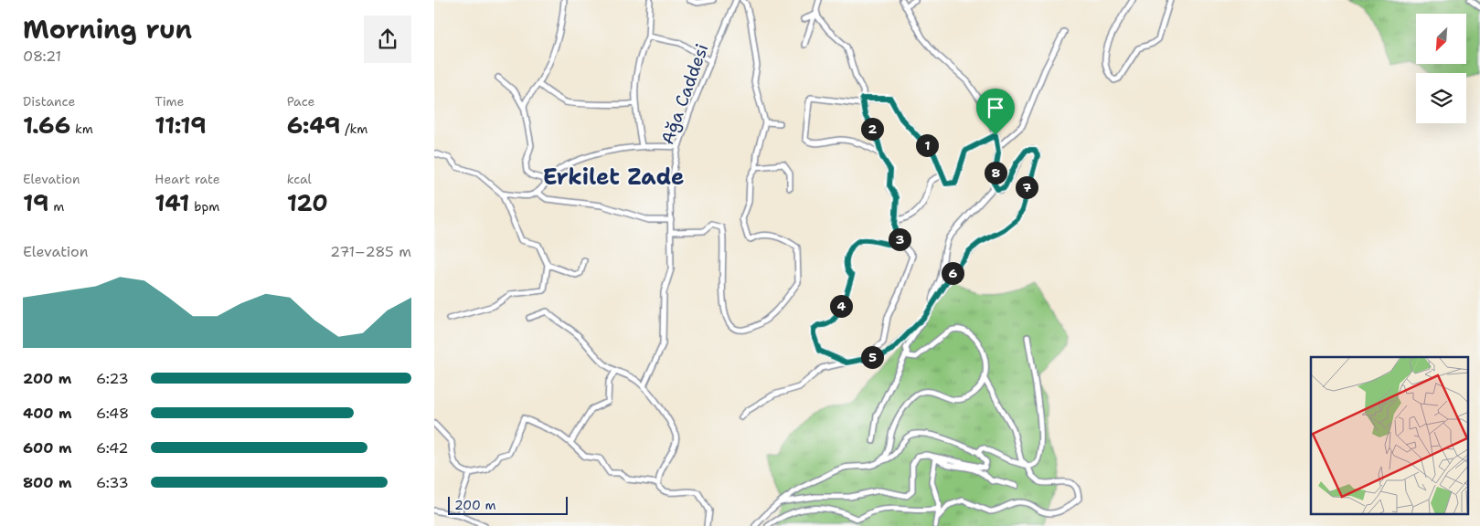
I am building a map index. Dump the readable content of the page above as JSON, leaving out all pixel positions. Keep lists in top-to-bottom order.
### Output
{
  "streets": {
    "street": ["Ağa Caddesi"]
  },
  "districts": ["Erkilet Zade"],
  "scale_bar": "200 m",
  "north": "bottom left",
  "page": {
    "heading": ["Morning run", "08:21"],
    "stats": [
      ["Distance", "1.66 km"],
      ["Time", "11:19"],
      ["Pace", "6:49 /km"],
      ["Elevation", "19 m"],
      ["Heart rate", "141 bpm"],
      ["kcal", "120"]
    ],
    "pins": [
      "2",
      "1",
      "8",
      "7",
      "3",
      "6",
      "4",
      "5"
    ],
    "chart": ["Elevation", "271–285 m"],
    "list": [
      {
        "name": "200 m",
        "note": "6:23"
      },
      {
        "name": "400 m",
        "note": "6:48"
      },
      {
        "name": "600 m",
        "note": "6:42"
      },
      {
        "name": "800 m",
        "note": "6:33"
      }
    ],
    "scale": "200 m"
  }
}
